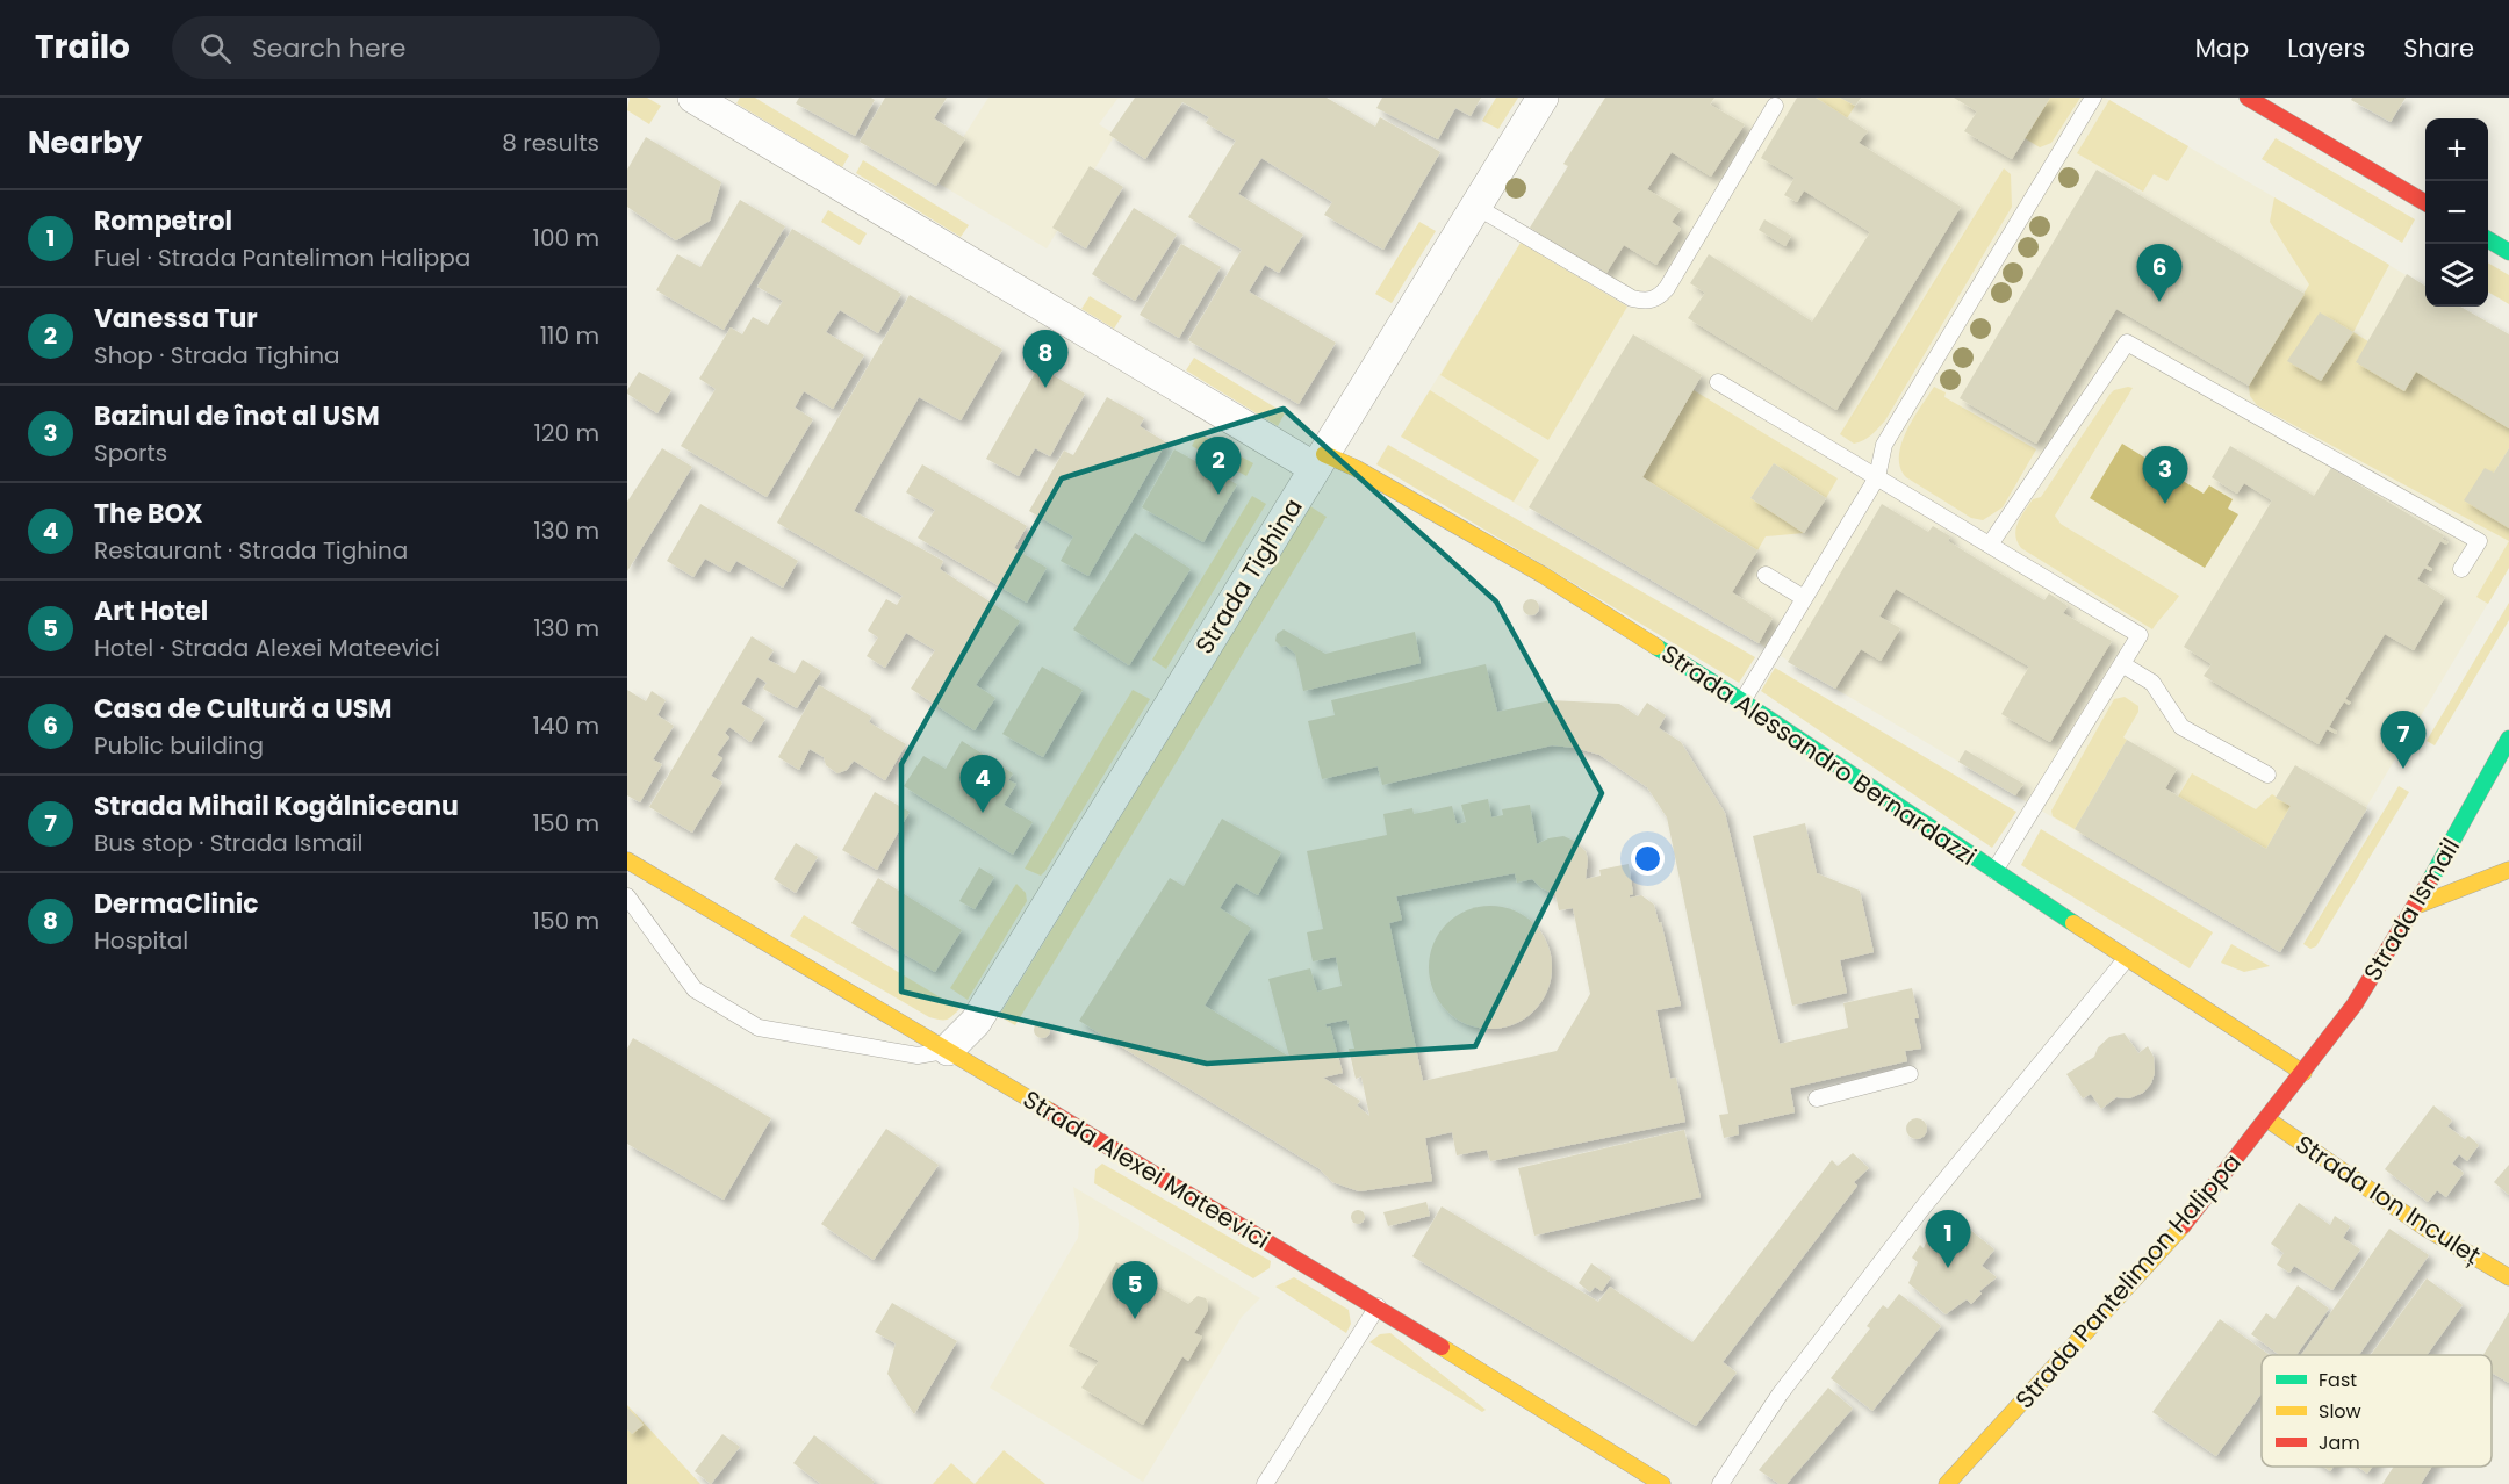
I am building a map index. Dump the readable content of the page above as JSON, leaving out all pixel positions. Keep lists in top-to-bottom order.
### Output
{
  "streets": {
    "main road": [
      "Strada Alessandro Bernardazzi",
      "Strada Ismail",
      "Strada Alexei Mateevici",
      "Strada Ion Inculeț",
      "Strada Pantelimon Halippa"
    ],
    "street": ["Strada Tighina"]
  },
  "crossings": [
    ["Strada Tighina", "Strada Alessandro Bernardazzi"],
    ["Strada Tighina", "Strada Alexei Mateevici"],
    ["Strada Alessandro Bernardazzi", "Strada Ismail"],
    ["Strada Alessandro Bernardazzi", "Strada Pantelimon Halippa"],
    ["Strada Ismail", "Strada Pantelimon Halippa"],
    ["Strada Ion Inculeț", "Strada Pantelimon Halippa"]
  ],
  "legend": ["Fast", "Slow", "Jam"],
  "page": {
    "header": "Trailo",
    "search": "Search here",
    "nav": ["Map", "Layers", "Share"],
    "heading": ["Nearby", "8 results"],
    "map_buttons": ["+", "−"],
    "list": [
      {
        "mark": "1",
        "name": "Rompetrol",
        "note": "Fuel · Strada Pantelimon Halippa",
        "value": "100 m"
      },
      {
        "mark": "2",
        "name": "Vanessa Tur",
        "note": "Shop · Strada Tighina",
        "value": "110 m"
      },
      {
        "mark": "3",
        "name": "Bazinul de înot al USM",
        "note": "Sports",
        "value": "120 m"
      },
      {
        "mark": "4",
        "name": "The BOX",
        "note": "Restaurant · Strada Tighina",
        "value": "130 m"
      },
      {
        "mark": "5",
        "name": "Art Hotel",
        "note": "Hotel · Strada Alexei Mateevici",
        "value": "130 m"
      },
      {
        "mark": "6",
        "name": "Casa de Cultură a USM",
        "note": "Public building",
        "value": "140 m"
      },
      {
        "mark": "7",
        "name": "Strada Mihail Kogălniceanu",
        "note": "Bus stop · Strada Ismail",
        "value": "150 m"
      },
      {
        "mark": "8",
        "name": "DermaClinic",
        "note": "Hospital",
        "value": "150 m"
      }
    ],
    "pins": [
      "6",
      "8",
      "2",
      "3",
      "7",
      "4",
      "1",
      "5"
    ]
  }
}
